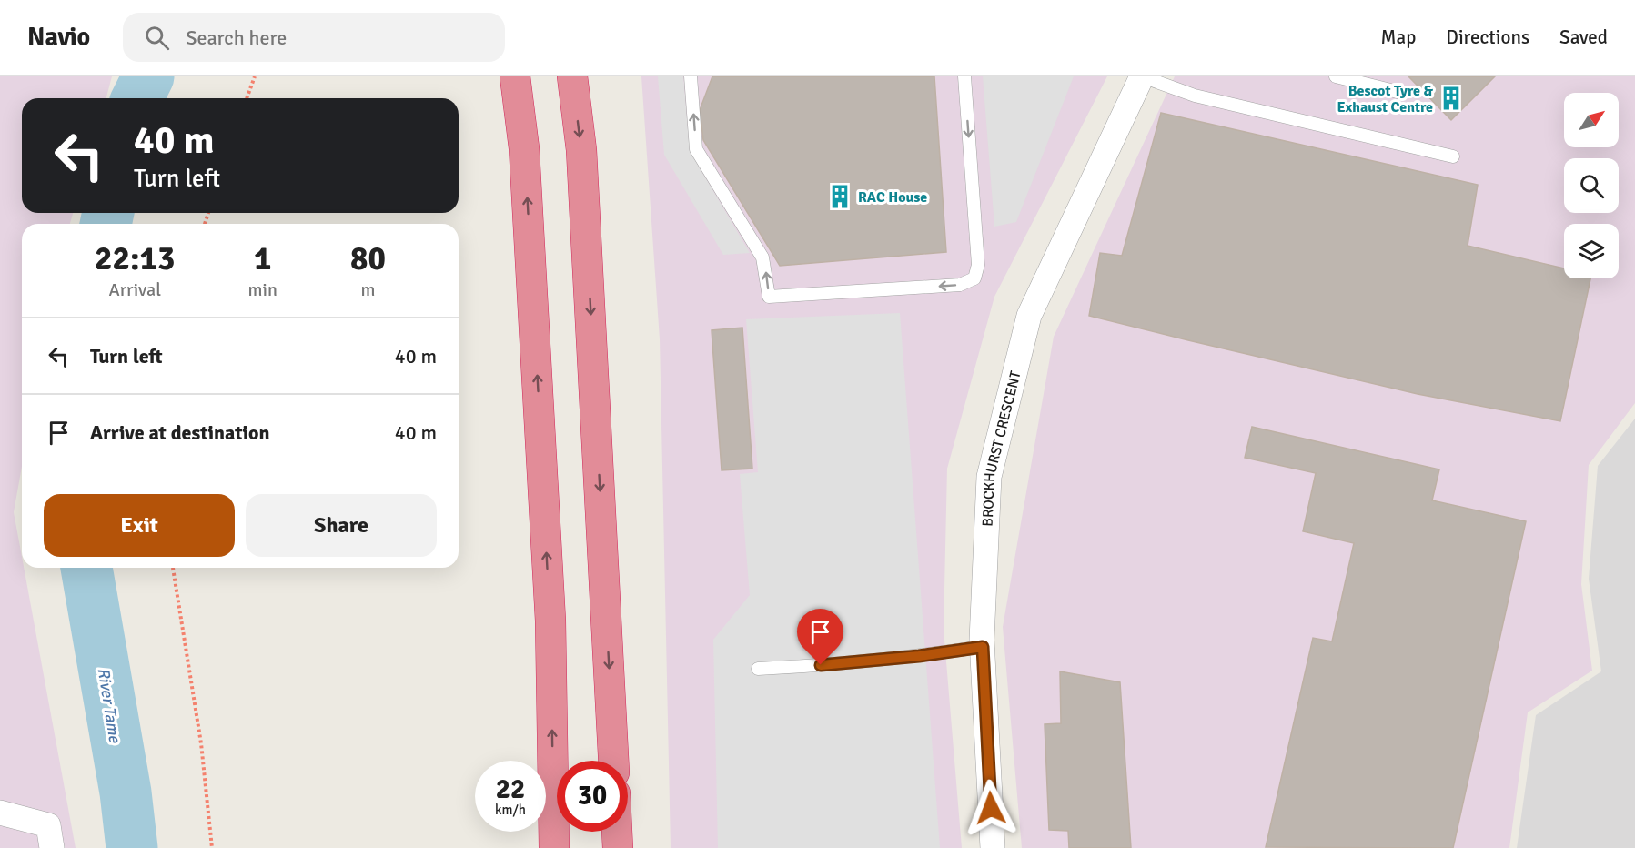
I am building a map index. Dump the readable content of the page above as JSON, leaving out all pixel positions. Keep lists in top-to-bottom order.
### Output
{
  "streets": {
    "street": ["BROCKHURST CRESCENT"]
  },
  "water": ["River Tame"],
  "places": {
    "building": ["Bescot Tyre & Exhaust Centre", "RAC House"]
  },
  "north": "top right",
  "page": {
    "header": "Navio",
    "search": "Search here",
    "nav": ["Map", "Directions", "Saved"],
    "turn": ["40 m", "Turn left"],
    "eta": [
      "22:13",
      "Arrival",
      "1",
      "min",
      "80",
      "m"
    ],
    "list": [
      {
        "name": "Turn left",
        "value": "40 m"
      },
      {
        "name": "Arrive at destination",
        "value": "40 m"
      }
    ],
    "buttons": ["Exit", "Share"],
    "speed": "22 km/h",
    "limit": "30"
  }
}
